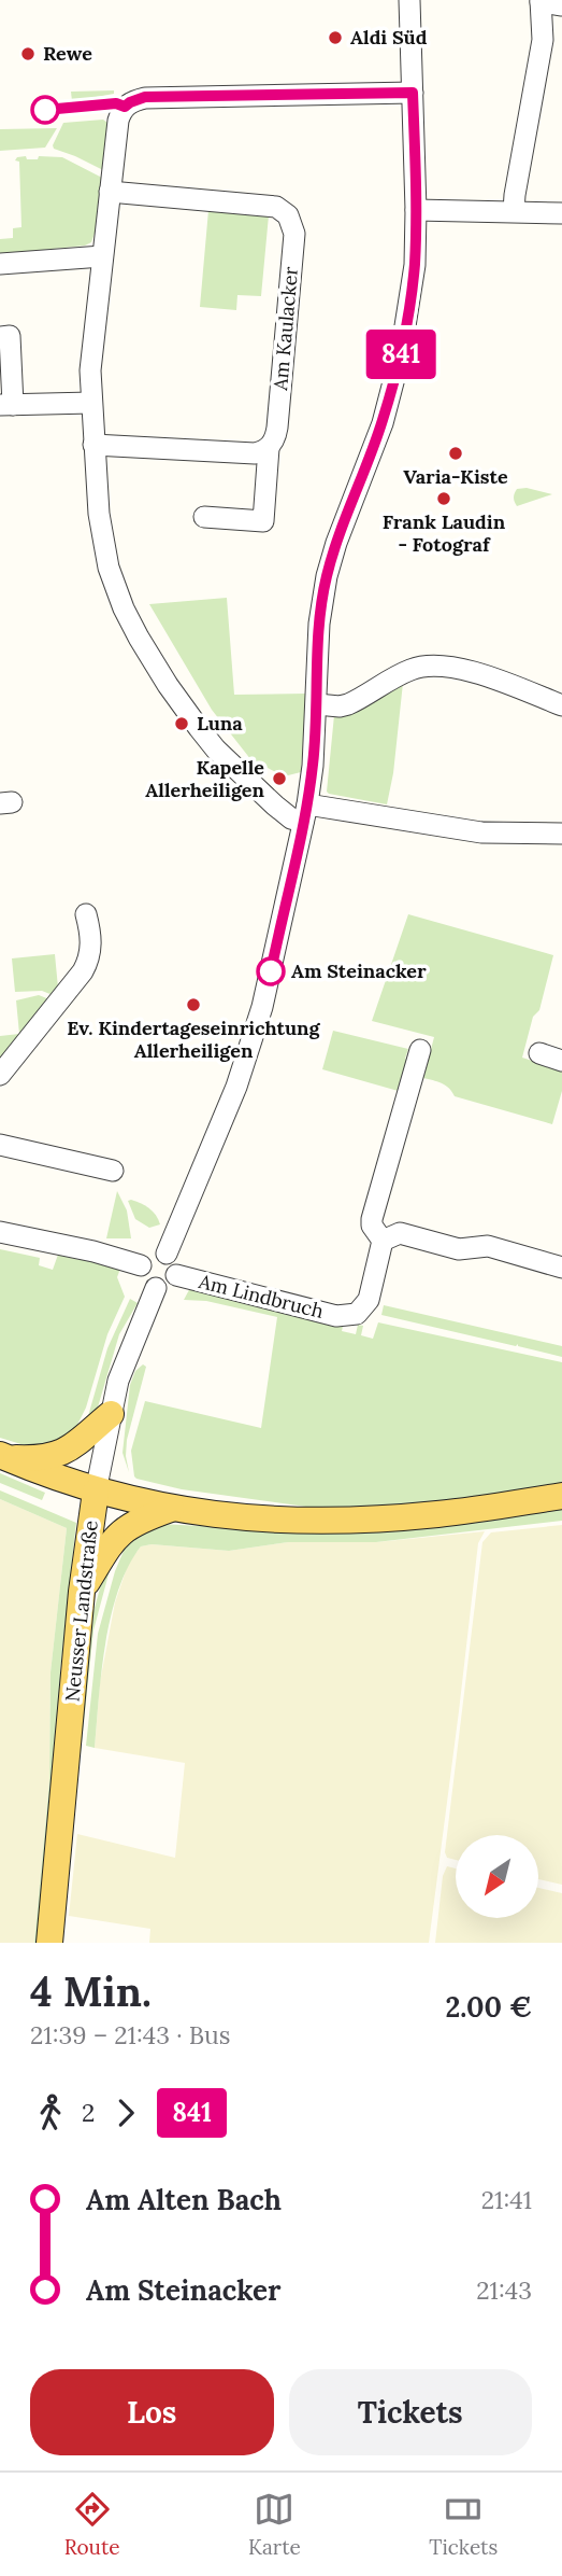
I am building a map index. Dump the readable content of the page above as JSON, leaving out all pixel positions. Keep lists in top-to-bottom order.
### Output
{
  "streets": {
    "main road": ["Neusser Landstraße"],
    "street": ["Am Kaulacker", "Am Lindbruch"]
  },
  "crossings": [
    ["Am Lindbruch", "Neusser Landstraße"]
  ],
  "places": [
    "Aldi Süd",
    "Rewe",
    "Varia-Kiste",
    "Frank Laudin - Fotograf",
    "Luna",
    "Kapelle Allerheiligen",
    "Am Steinacker",
    "Ev. Kindertageseinrichtung Allerheiligen"
  ],
  "lines": ["bus line 841"],
  "north": "bottom left",
  "page": {
    "on_map": "841",
    "heading": ["4 Min.", "21:39 – 21:43 · Bus", "2.00 €"],
    "legs": ["2", "841"],
    "list": [
      {
        "name": "Am Alten Bach",
        "value": "21:41"
      },
      {
        "name": "Am Steinacker",
        "value": "21:43"
      }
    ],
    "buttons": ["Los", "Tickets"],
    "tabs": ["Route", "Karte", "Tickets"]
  }
}
